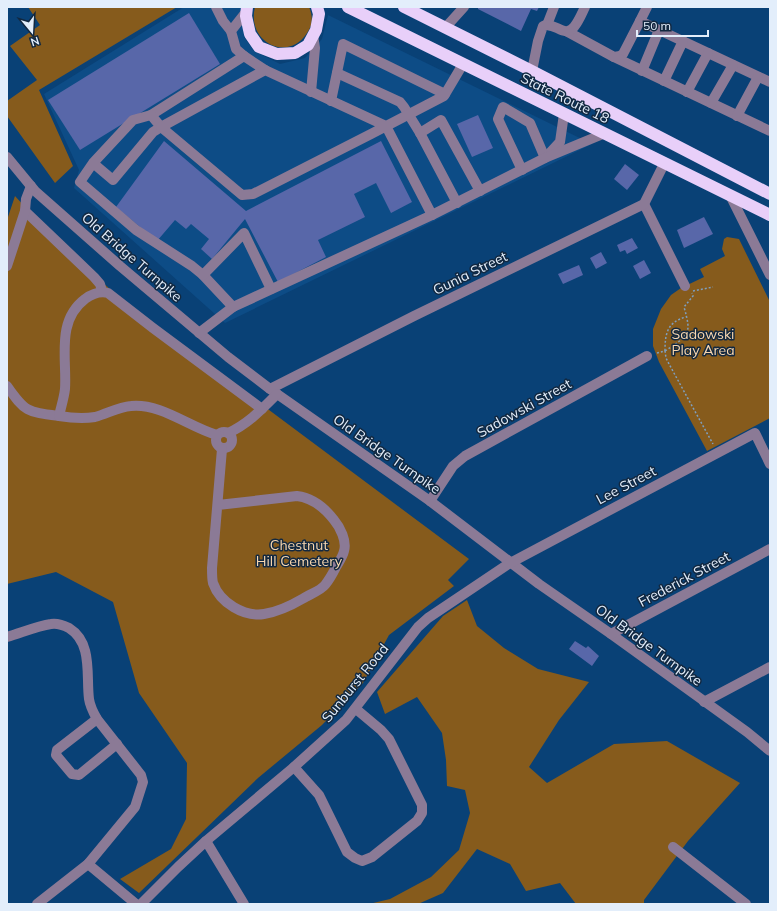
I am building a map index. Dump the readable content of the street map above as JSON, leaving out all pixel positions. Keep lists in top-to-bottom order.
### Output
{
  "streets": {
    "highway": ["State Route 18"],
    "street": [
      "Old Bridge Turnpike",
      "Gunia Street",
      "Sadowski Street",
      "Lee Street",
      "Frederick Street",
      "Sunburst Road"
    ]
  },
  "crossings": [
    ["Old Bridge Turnpike", "Gunia Street"],
    ["Old Bridge Turnpike", "Sadowski Street"],
    ["Old Bridge Turnpike", "Lee Street"],
    ["Old Bridge Turnpike", "Frederick Street"],
    ["Old Bridge Turnpike", "Sunburst Road"],
    ["Lee Street", "Sunburst Road"]
  ],
  "parks": ["Sadowski Play Area", "Chestnut Hill Cemetery"],
  "scale_bar": "50 m",
  "north": "bottom"
}
